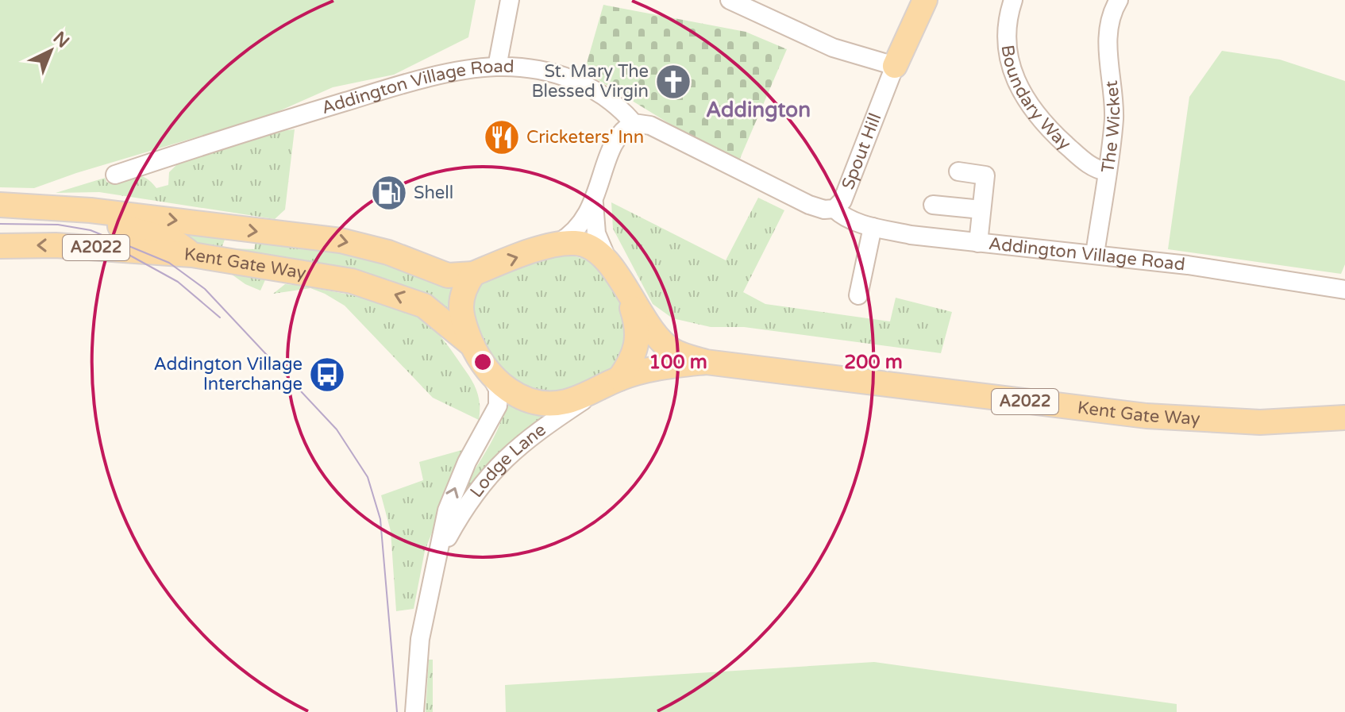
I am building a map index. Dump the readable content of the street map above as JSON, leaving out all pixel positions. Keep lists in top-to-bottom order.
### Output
{
  "streets": {
    "main road": ["A2022", "Kent Gate Way"],
    "street": [
      "Addington Village Road",
      "Boundary Way",
      "The Wicket",
      "Spout Hill",
      "Lodge Lane"
    ]
  },
  "crossings": [
    ["Addington Village Road", "The Wicket"],
    ["Addington Village Road", "Spout Hill"],
    ["Boundary Way", "The Wicket"],
    ["Kent Gate Way", "Lodge Lane"]
  ],
  "districts": ["Addington"],
  "places": {
    "church": ["St. Mary The Blessed Virgin"],
    "restaurant": ["Cricketers' Inn"],
    "fuel station": ["Shell"],
    "bus stop": ["Addington Village Interchange"]
  },
  "north": "top right",
  "rings": ["100 m", "200 m"]
}
